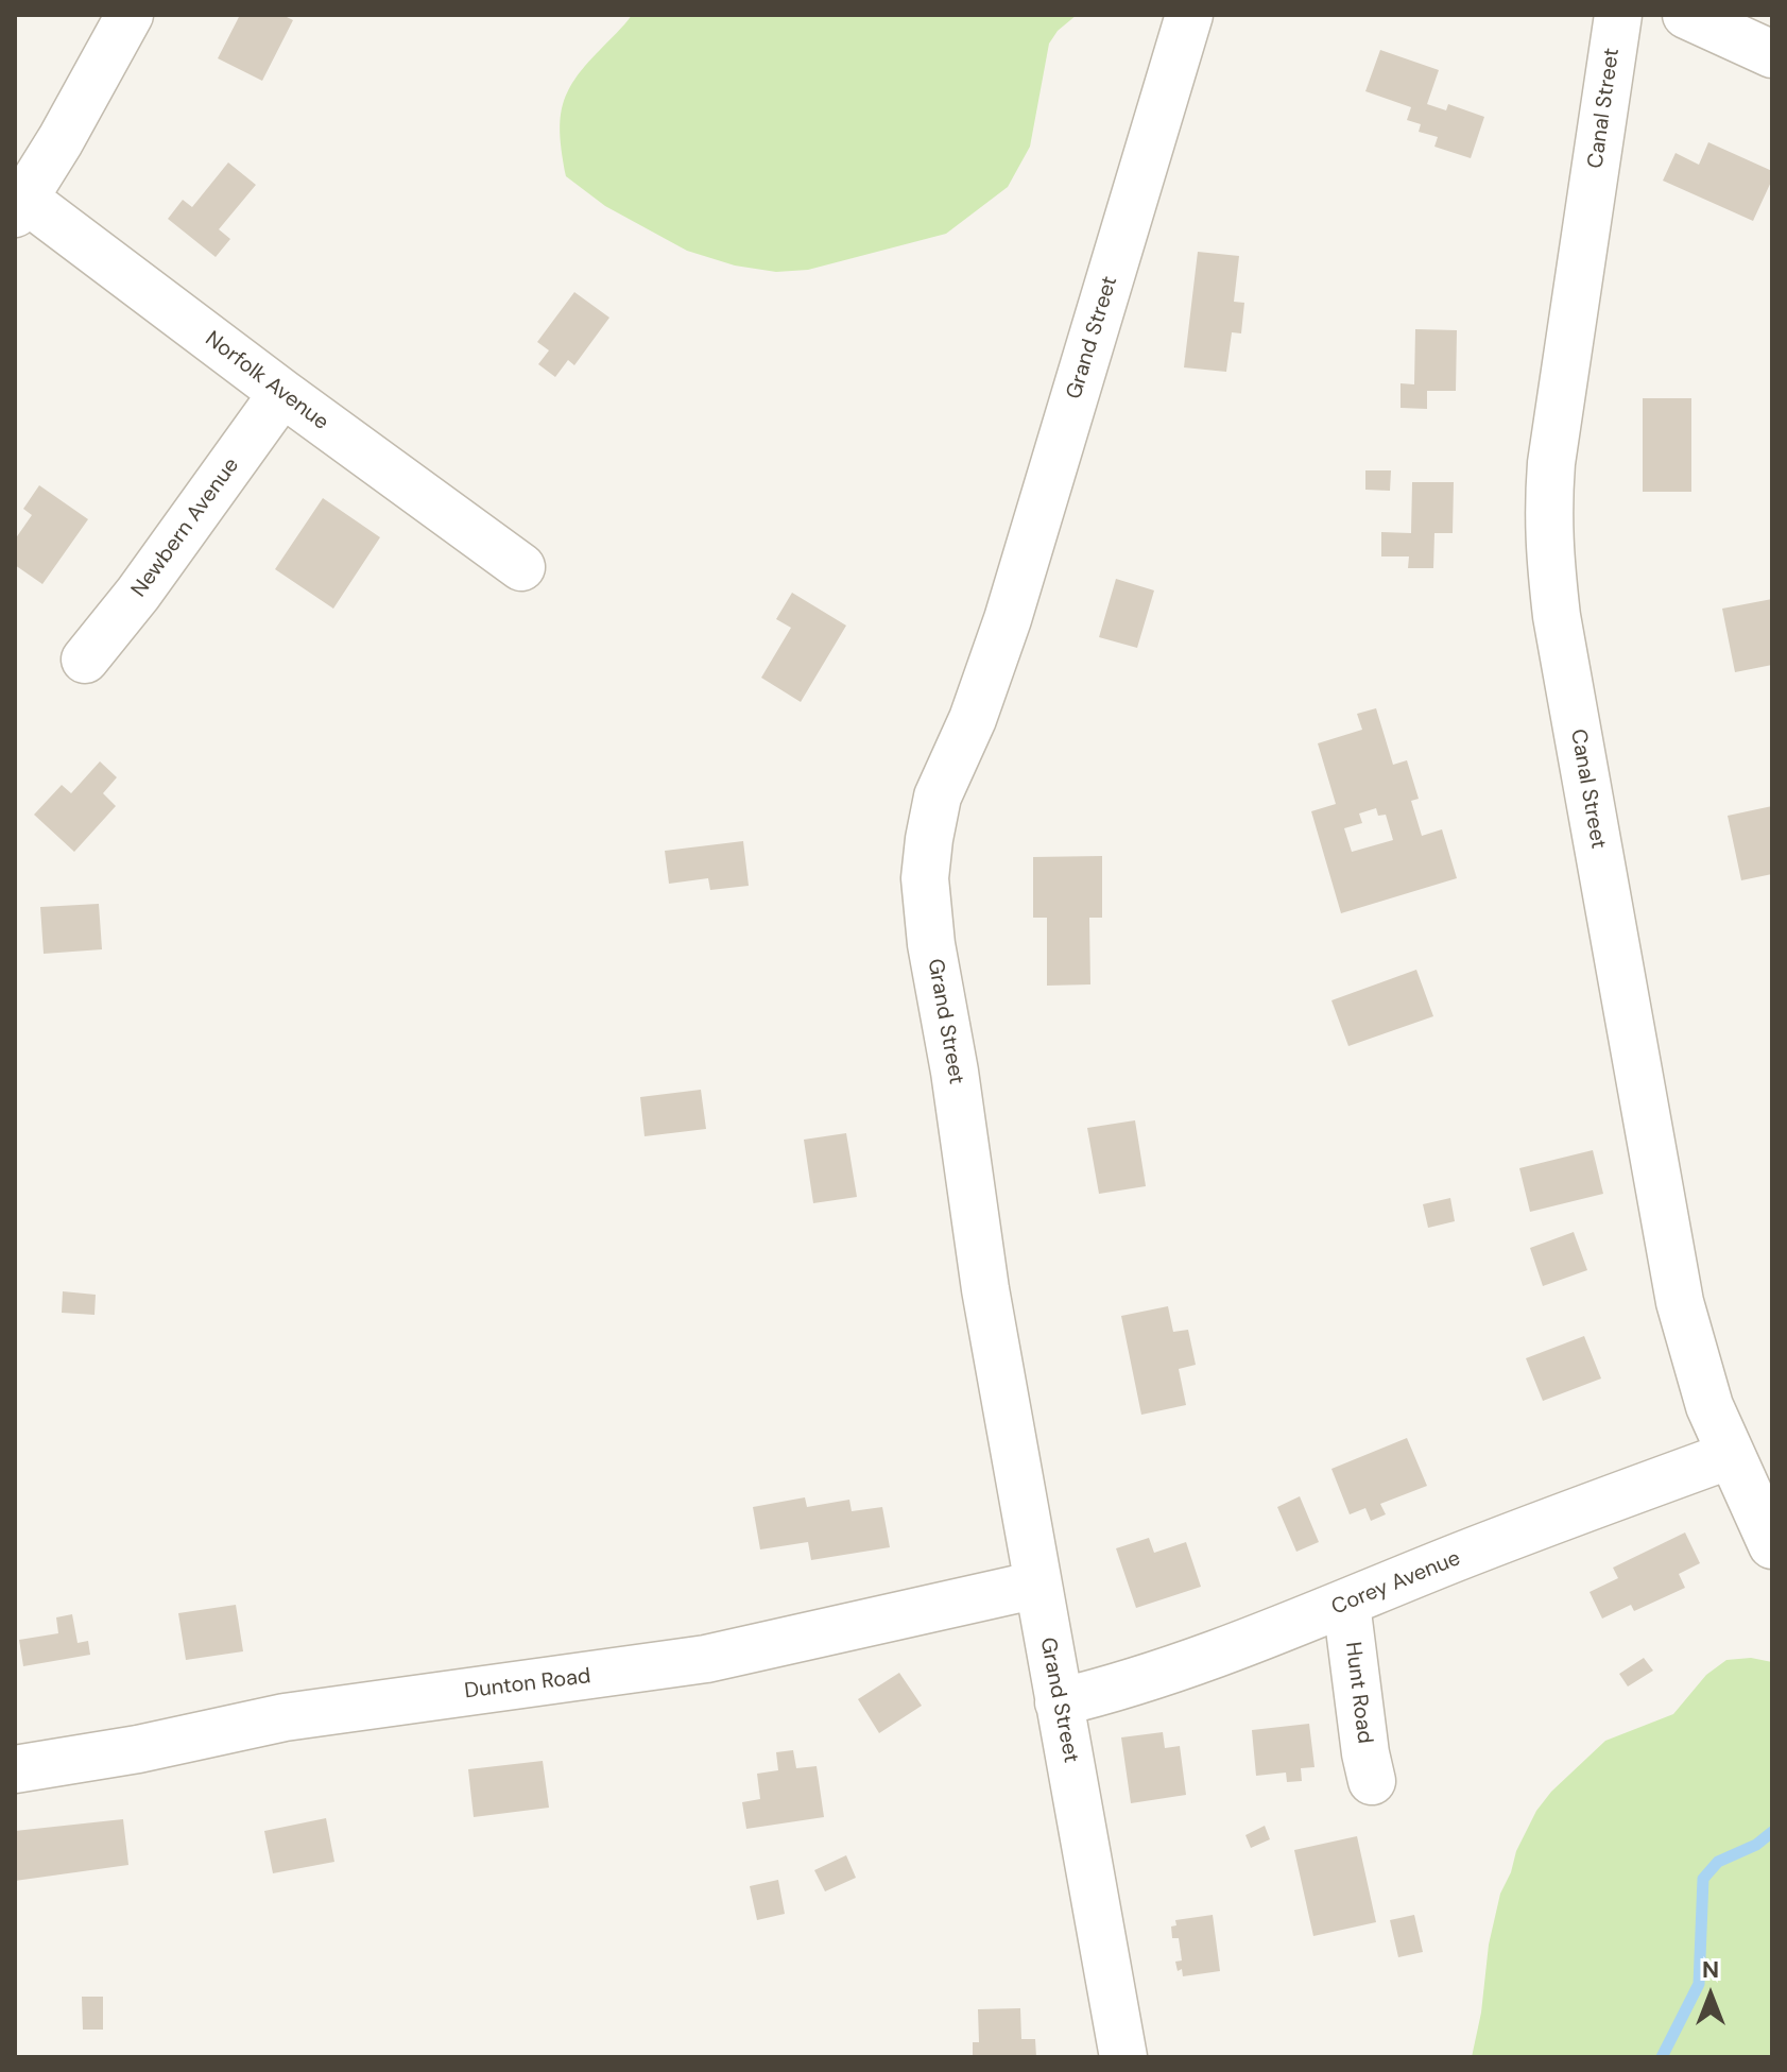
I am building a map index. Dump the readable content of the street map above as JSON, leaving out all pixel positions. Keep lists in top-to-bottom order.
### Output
{
  "streets": {
    "street": [
      "Canal Street",
      "Grand Street",
      "Norfolk Avenue",
      "Newbern Avenue",
      "Corey Avenue",
      "Dunton Road",
      "Hunt Road"
    ]
  },
  "crossings": [
    ["Canal Street", "Corey Avenue"],
    ["Grand Street", "Corey Avenue"],
    ["Grand Street", "Dunton Road"],
    ["Norfolk Avenue", "Newbern Avenue"],
    ["Corey Avenue", "Hunt Road"]
  ],
  "north": "top"
}
